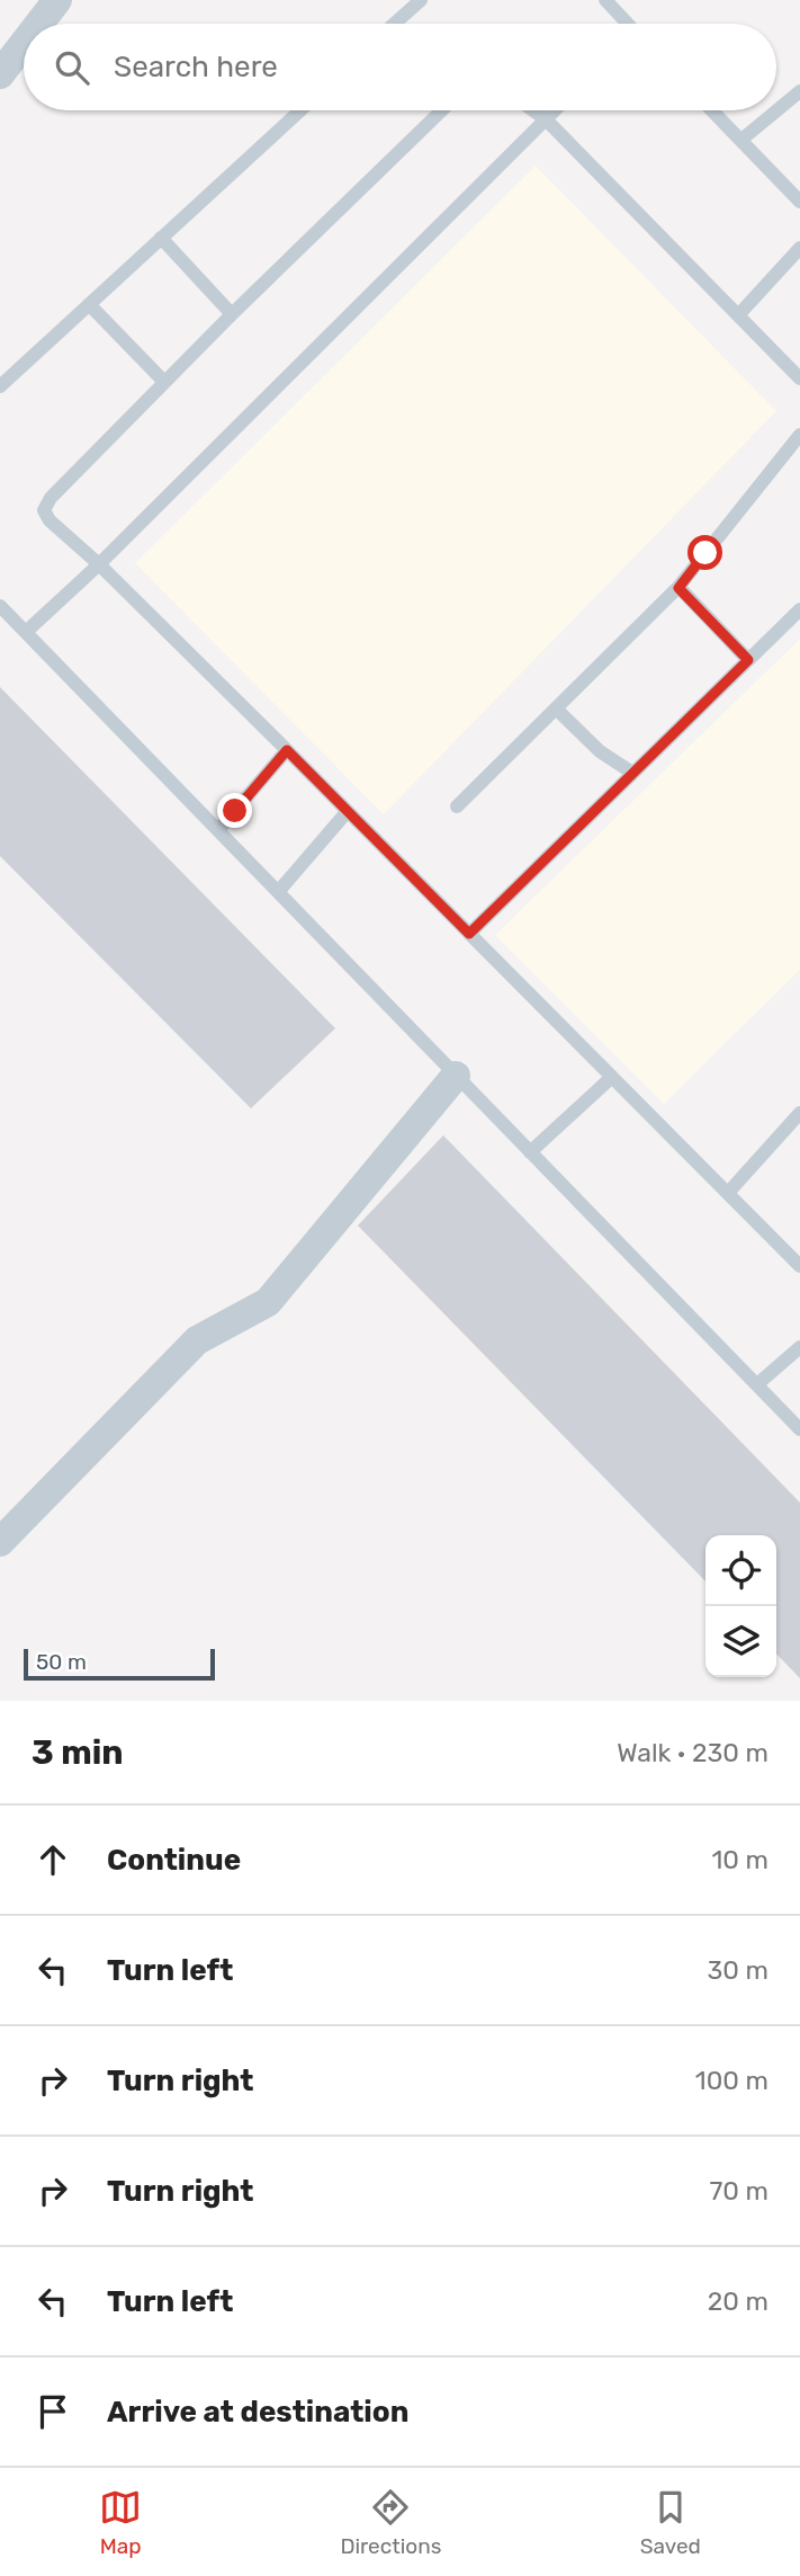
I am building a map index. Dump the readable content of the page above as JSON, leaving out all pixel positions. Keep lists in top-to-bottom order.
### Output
{
  "scale_bar": "50 m",
  "page": {
    "search": "Search here",
    "scale": "50 m",
    "heading": ["3 min", "Walk · 230 m"],
    "list": [
      ["Continue", "10 m"],
      ["Turn left", "30 m"],
      ["Turn right", "100 m"],
      ["Turn right", "70 m"],
      ["Turn left", "20 m"],
      "Arrive at destination"
    ],
    "nav": ["Map", "Directions", "Saved"]
  }
}
